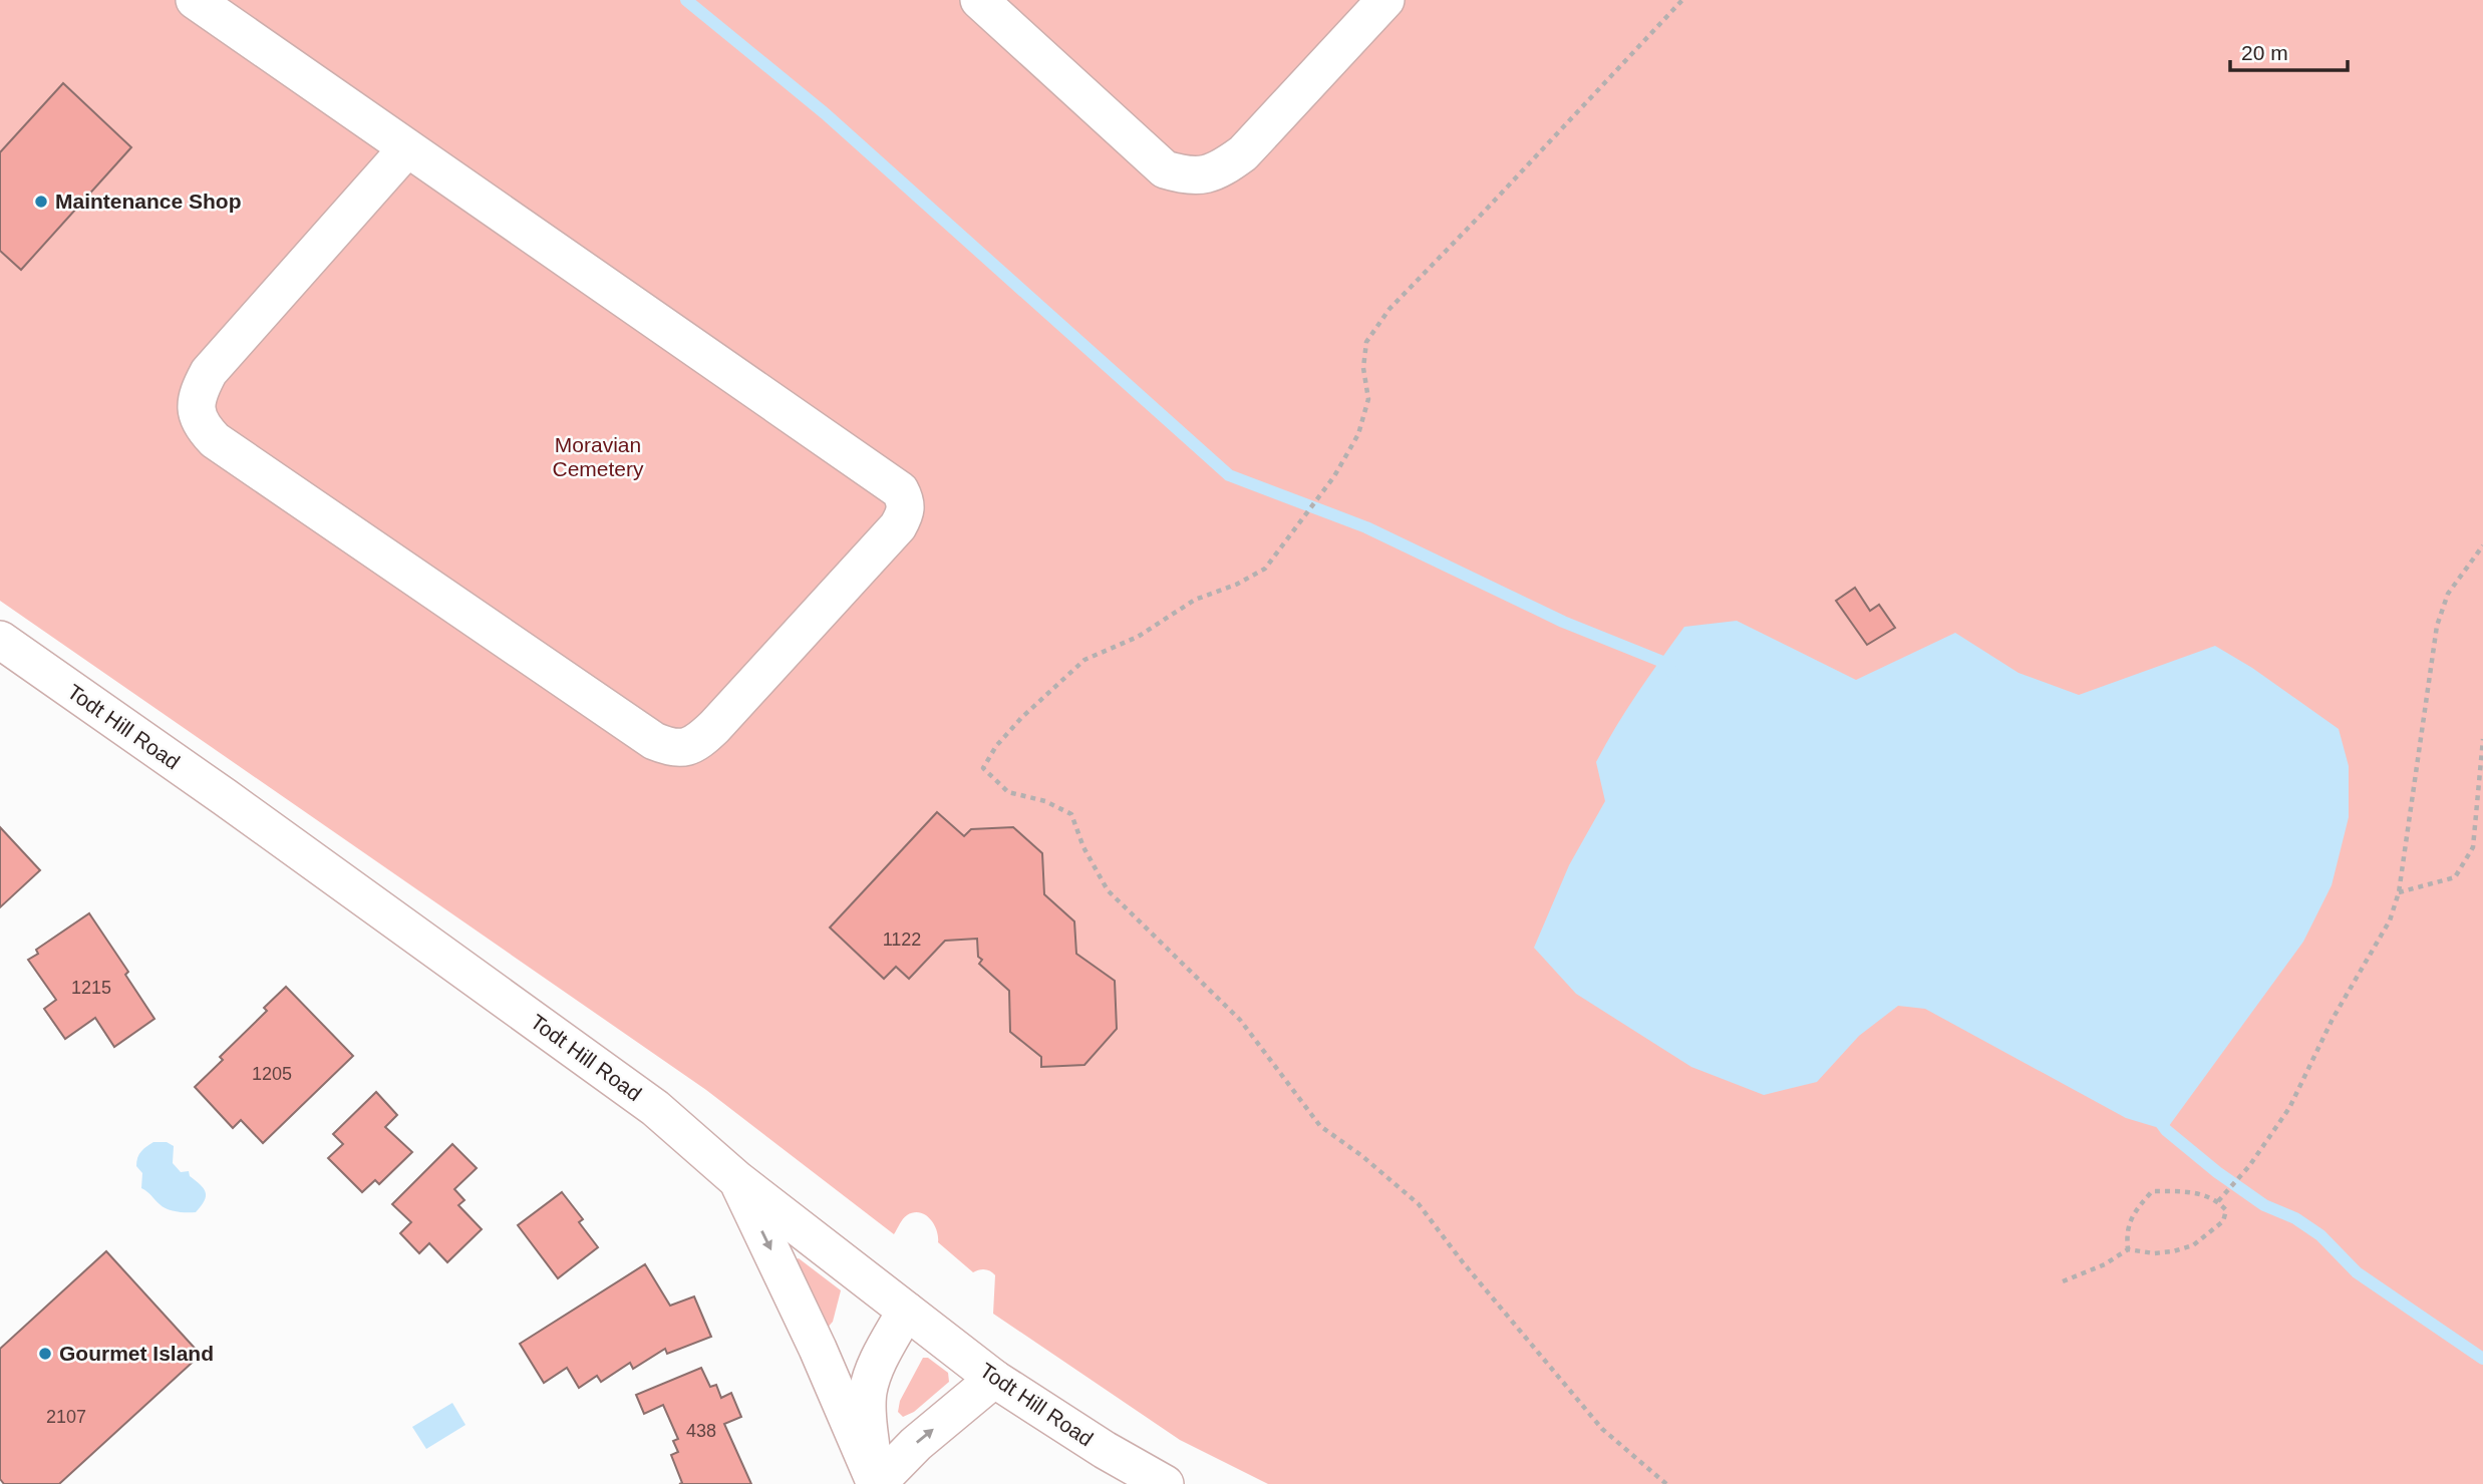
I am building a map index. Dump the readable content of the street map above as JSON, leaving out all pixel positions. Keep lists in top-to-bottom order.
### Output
{
  "streets": {
    "street": ["Todt Hill Road"]
  },
  "parks": ["Moravian Cemetery"],
  "places": ["Maintenance Shop", "Gourmet Island"],
  "house_numbers": [
    "1122",
    "1215",
    "1205",
    "2107",
    "438"
  ],
  "scale_bar": "20 m"
}
